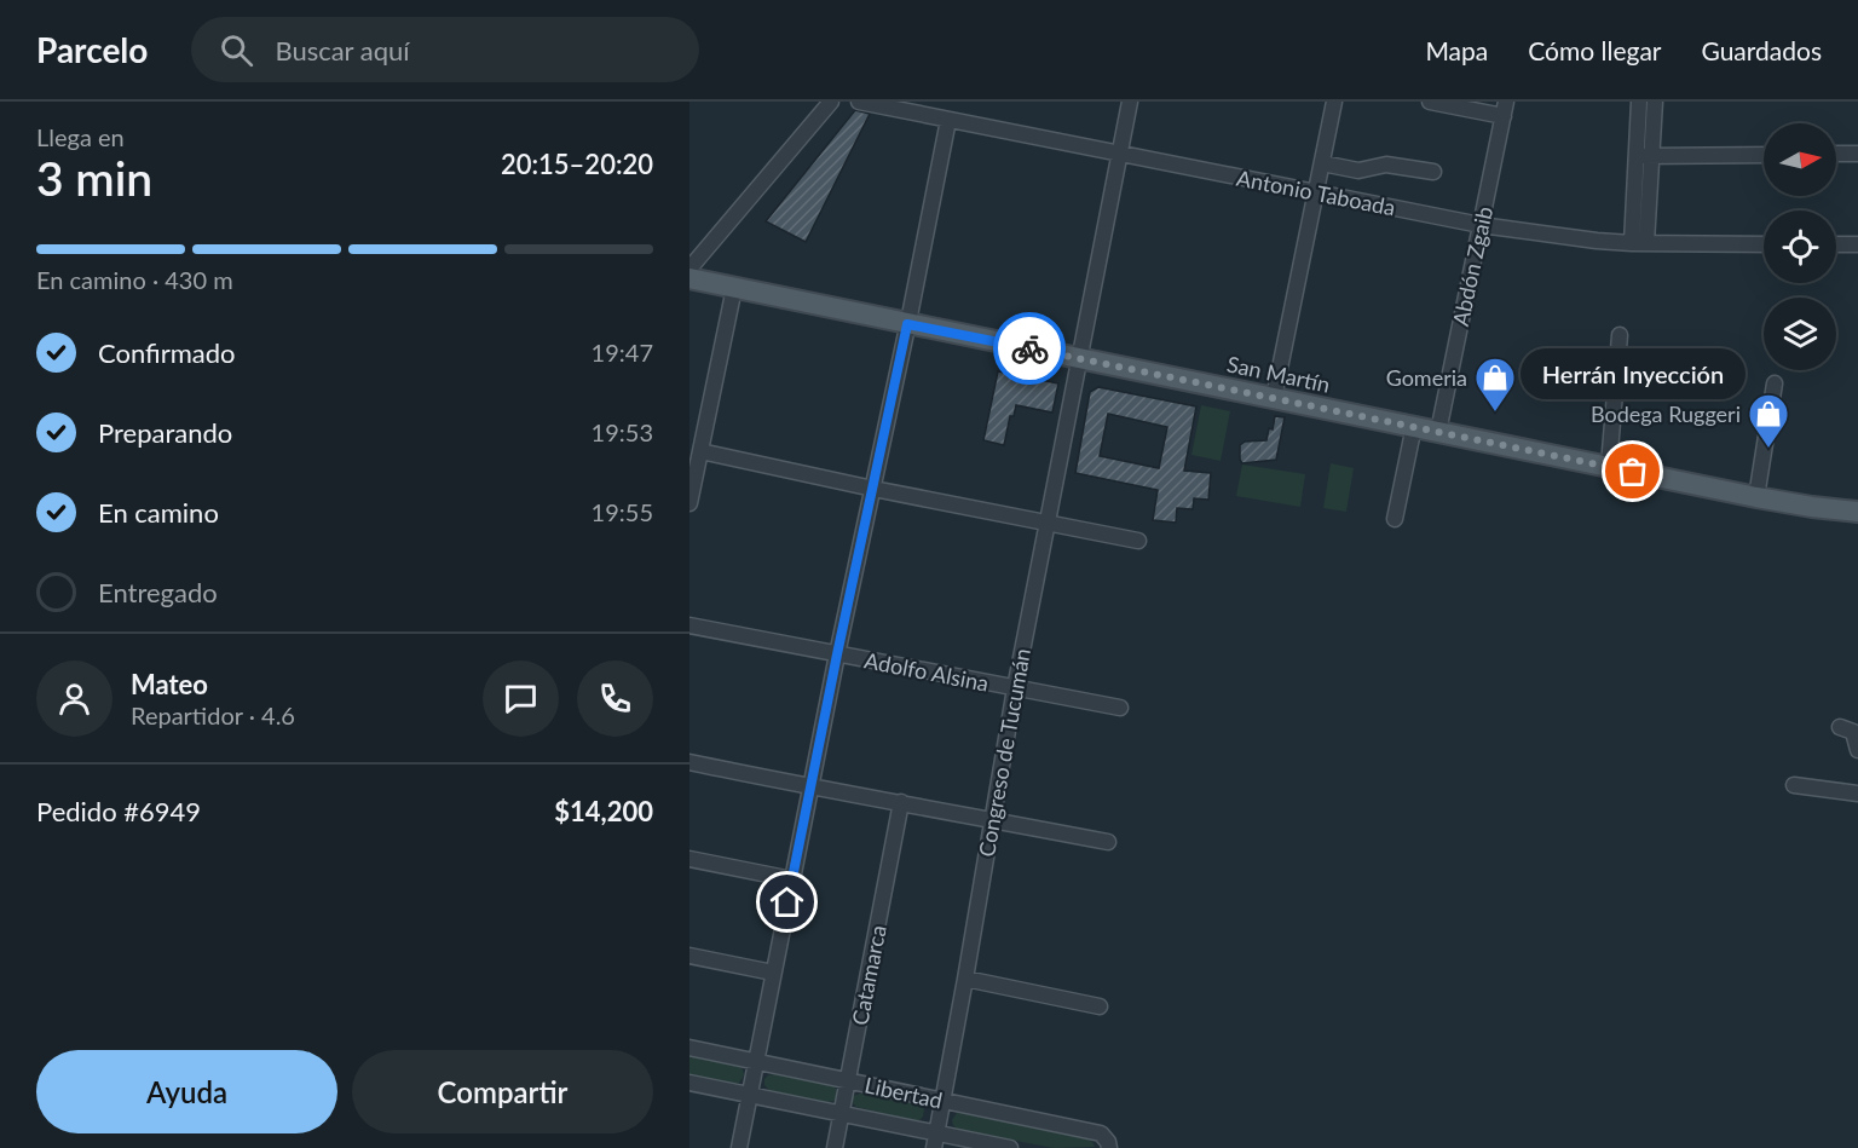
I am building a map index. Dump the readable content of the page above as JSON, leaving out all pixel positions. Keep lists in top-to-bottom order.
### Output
{
  "streets": {
    "main road": ["San Martín"],
    "street": [
      "Antonio Taboada",
      "Abdón Zgaib",
      "Adolfo Alsina",
      "Congreso de Tucumán",
      "Catamarca",
      "Libertad"
    ]
  },
  "crossings": [
    ["Antonio Taboada", "Abdón Zgaib"],
    ["Antonio Taboada", "Congreso de Tucumán"],
    ["Abdón Zgaib", "San Martín"],
    ["San Martín", "Congreso de Tucumán"],
    ["Adolfo Alsina", "Congreso de Tucumán"],
    ["Congreso de Tucumán", "Libertad"],
    ["Catamarca", "Libertad"]
  ],
  "places": {
    "shop": ["Gomeria", "Bodega Ruggeri"],
    "other": ["Herrán Inyección"]
  },
  "north": "right",
  "page": {
    "header": "Parcelo",
    "search": "Buscar aquí",
    "nav": ["Mapa", "Cómo llegar", "Guardados"],
    "heading": ["3 min", "Llega en", "20:15–20:20"],
    "panel": [
      "Mateo",
      "Repartidor · 4.6",
      "Pedido #6949",
      "$14,200"
    ],
    "bar": "En camino · 430 m",
    "list": [
      ["Confirmado", "19:47"],
      ["Preparando", "19:53"],
      ["En camino", "19:55"],
      "Entregado"
    ],
    "bubble": "Herrán Inyección",
    "buttons": ["Ayuda", "Compartir"]
  }
}
